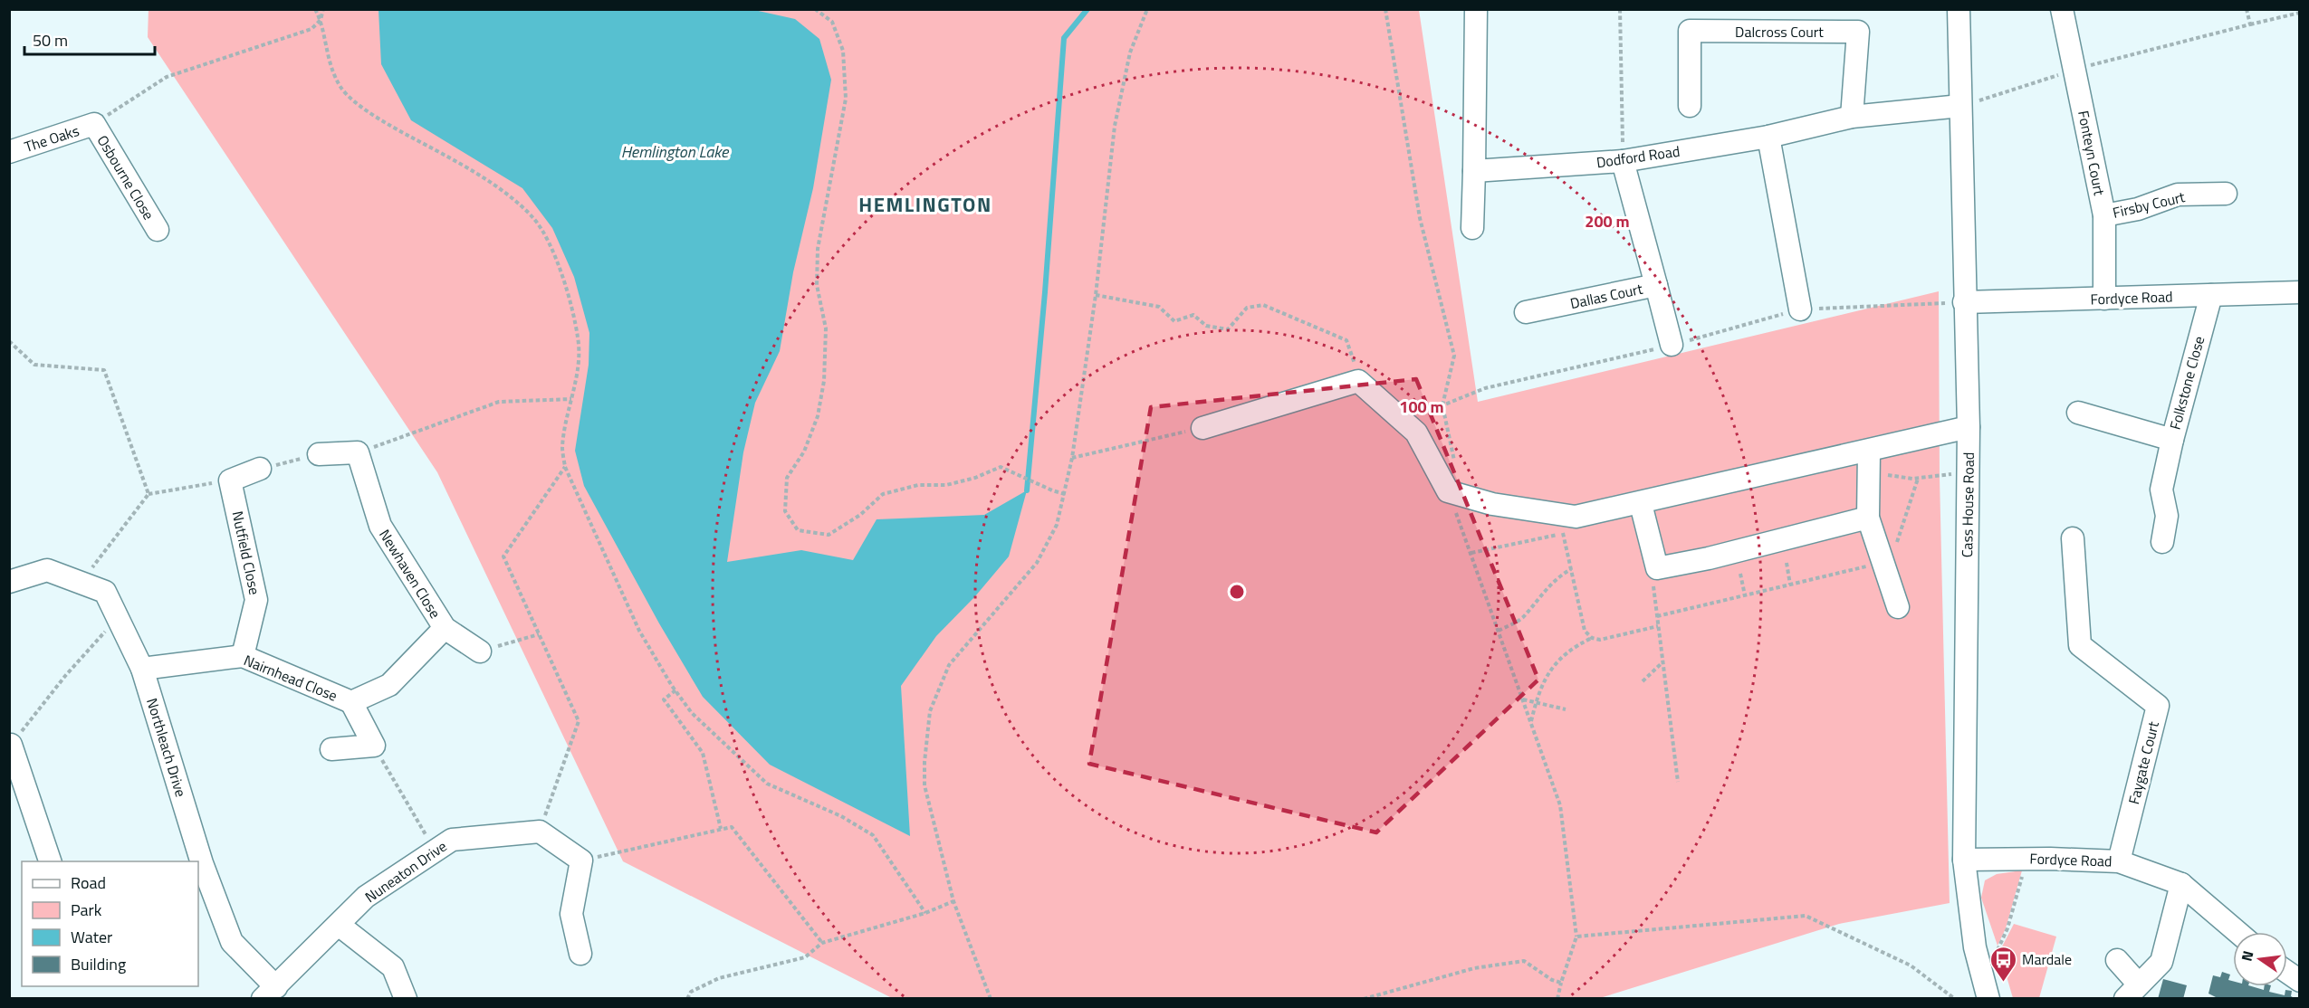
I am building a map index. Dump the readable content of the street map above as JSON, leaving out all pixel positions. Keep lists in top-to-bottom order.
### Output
{
  "streets": {
    "street": [
      "Dalcross Court",
      "The Oaks",
      "Fonteyn Court",
      "Dodford Road",
      "Osbourne Close",
      "Firsby Court",
      "Dallas Court",
      "Fordyce Road",
      "Folkstone Close",
      "Cass House Road",
      "Nutfield Close",
      "Newhaven Close",
      "Nairnhead Close",
      "Northleach Drive",
      "Faygate Court",
      "Nuneaton Drive"
    ]
  },
  "crossings": [
    ["Dalcross Court", "Dodford Road"],
    ["The Oaks", "Osbourne Close"],
    ["Fonteyn Court", "Firsby Court"],
    ["Fonteyn Court", "Fordyce Road"],
    ["Dodford Road", "Dallas Court"],
    ["Dodford Road", "Cass House Road"],
    ["Fordyce Road", "Folkstone Close"],
    ["Fordyce Road", "Cass House Road"],
    ["Fordyce Road", "Faygate Court"],
    ["Nutfield Close", "Nairnhead Close"],
    ["Newhaven Close", "Nairnhead Close"],
    ["Nairnhead Close", "Northleach Drive"],
    ["Northleach Drive", "Nuneaton Drive"]
  ],
  "districts": ["HEMLINGTON"],
  "water": ["Hemlington Lake"],
  "places": {
    "bus stop": ["Mardale"]
  },
  "legend": [
    "Road",
    "Park",
    "Water",
    "Building"
  ],
  "scale_bar": "50 m",
  "north": "left",
  "rings": ["200 m", "100 m"]
}
